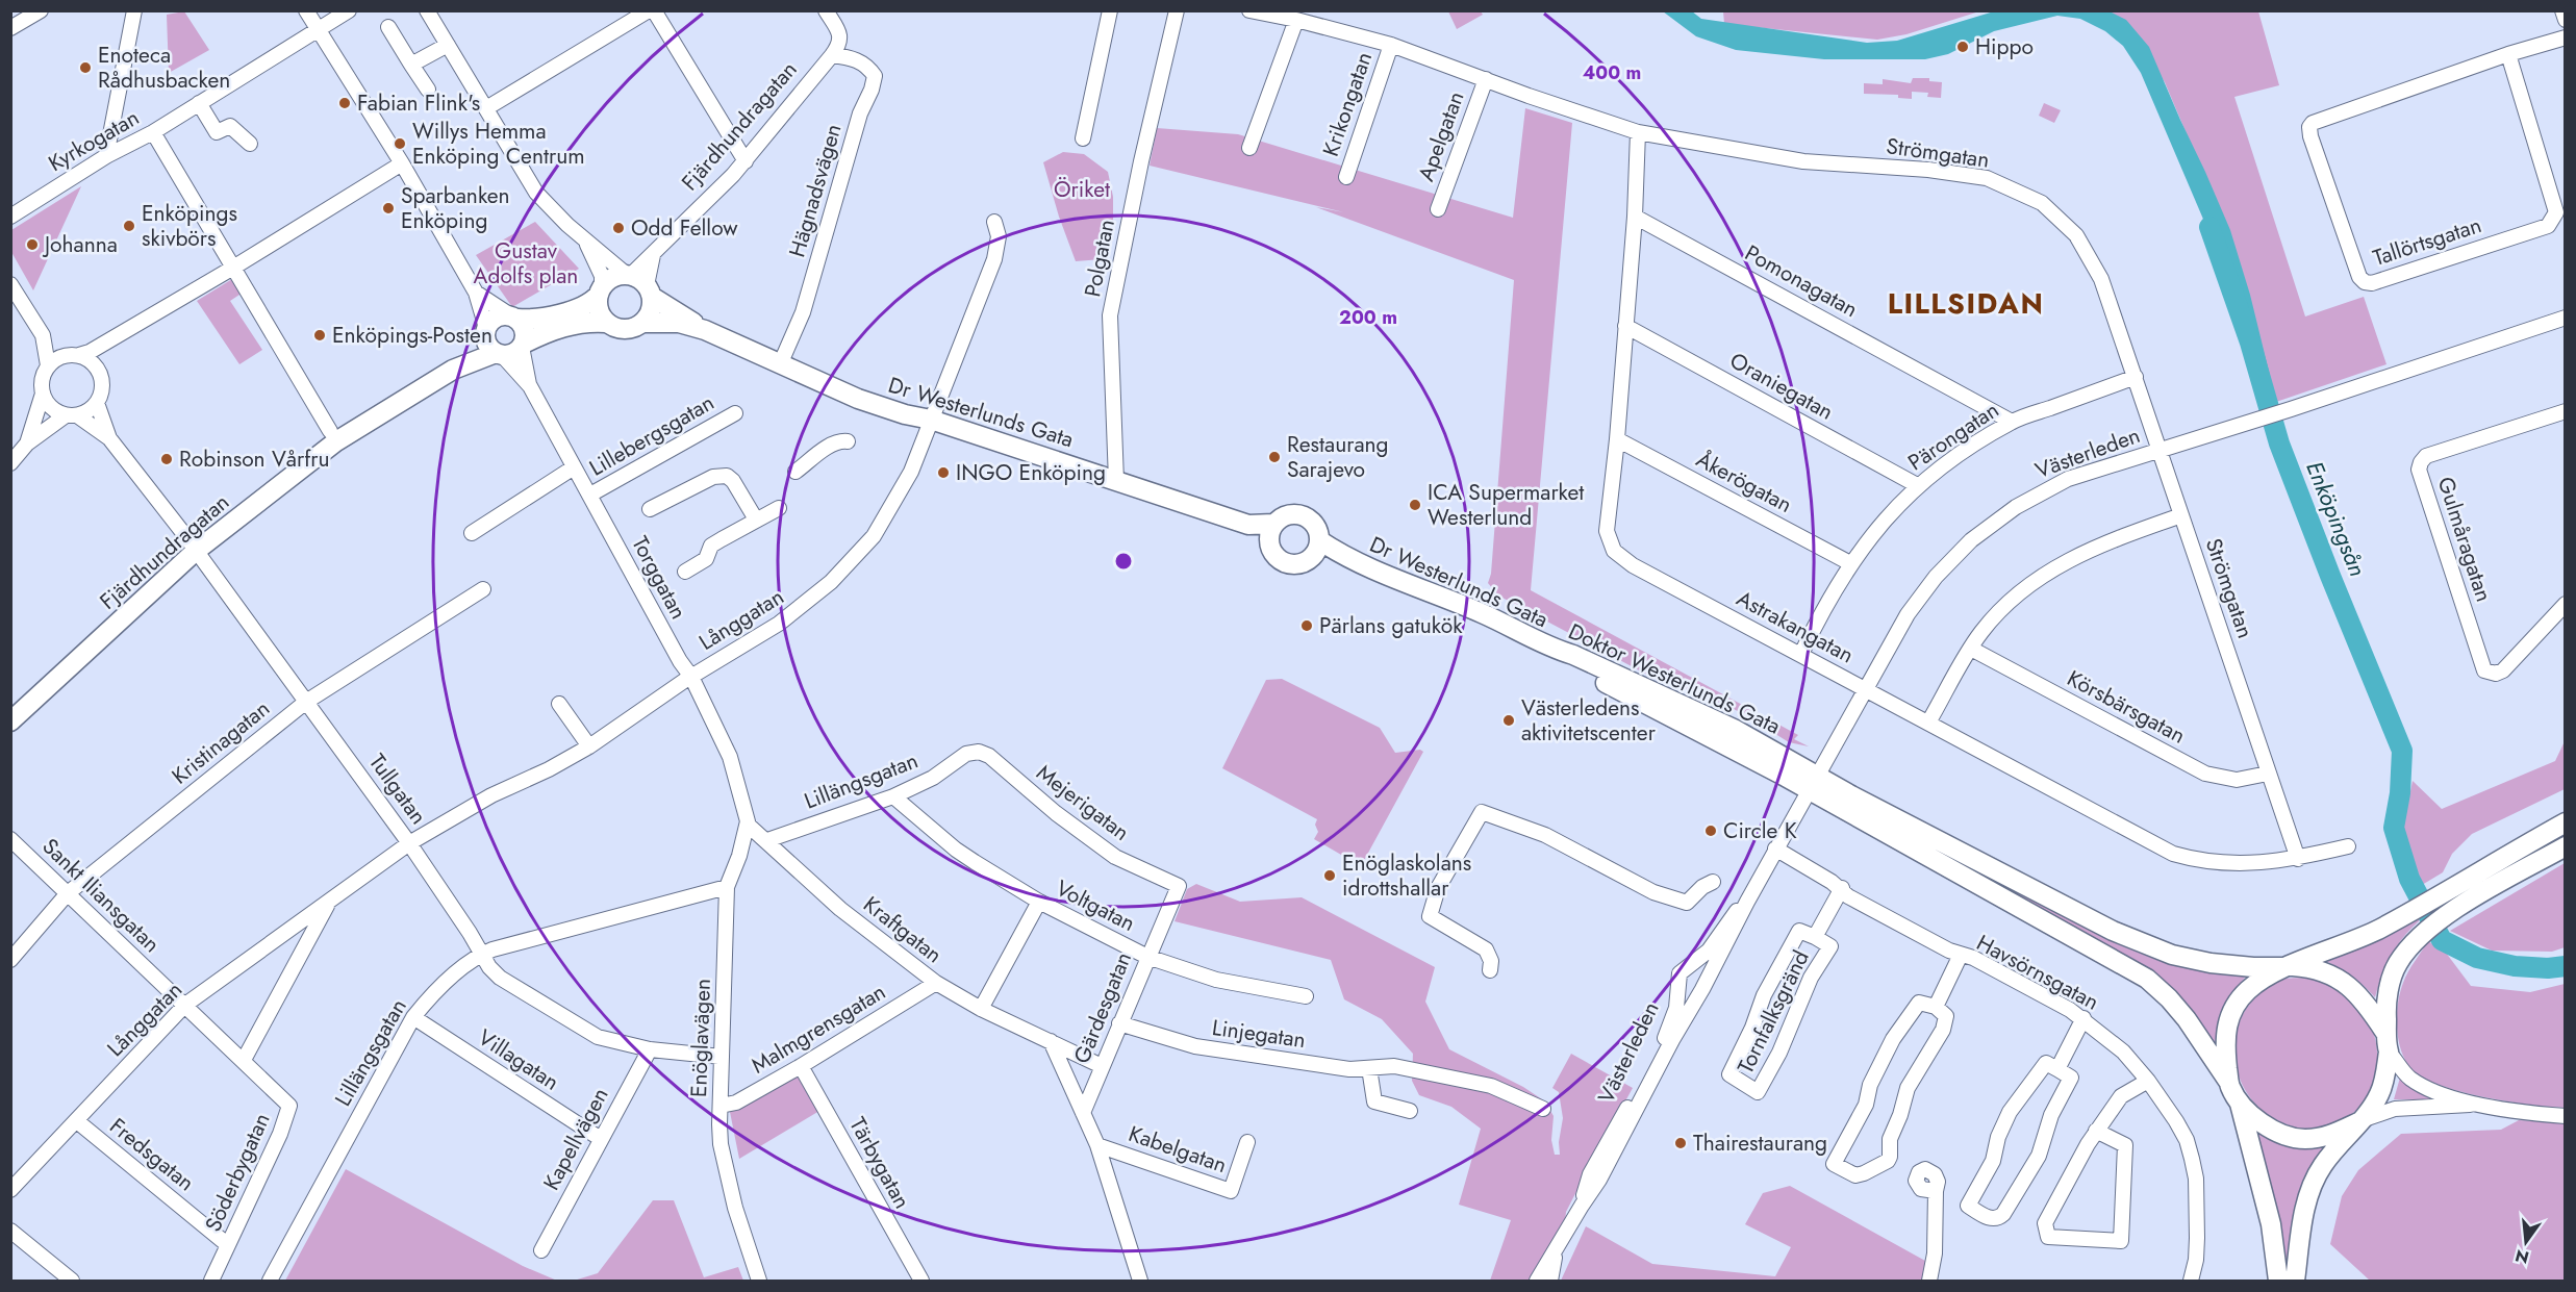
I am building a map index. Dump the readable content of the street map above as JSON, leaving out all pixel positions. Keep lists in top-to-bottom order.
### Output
{
  "streets": {
    "main road": ["Fjärdhundragatan", "Dr Westerlunds Gata", "Doktor Westerlunds Gata"],
    "street": [
      "Krikongatan",
      "Apelgatan",
      "Kyrkogatan",
      "Strömgatan",
      "Hägnadsvägen",
      "Tallörtsgatan",
      "Polgatan",
      "Pomonagatan",
      "Oraniegatan",
      "Lillebergsgatan",
      "Pärongatan",
      "Västerleden",
      "Åkerögatan",
      "Gulmåragatan",
      "Torggatan",
      "Långgatan",
      "Astrakangatan",
      "Körsbärsgatan",
      "Kristinagatan",
      "Lillängsgatan",
      "Tullgatan",
      "Mejerigatan",
      "Sankt Iliansgatan",
      "Voltgatan",
      "Kraftgatan",
      "Havsörnsgatan",
      "Gärdesgatan",
      "Tornfalksgränd",
      "Malmgrensgatan",
      "Linjegatan",
      "Enöglavägen",
      "Villagatan",
      "Kapellvägen",
      "Kabelgatan",
      "Fredsgatan",
      "Tärbygatan",
      "Söderbygatan"
    ]
  },
  "crossings": [
    ["Krikongatan", "Strömgatan"],
    ["Fjärdhundragatan", "Hägnadsvägen"],
    ["Fjärdhundragatan", "Dr Westerlunds Gata"],
    ["Fjärdhundragatan", "Torggatan"],
    ["Fjärdhundragatan", "Tullgatan"],
    ["Apelgatan", "Strömgatan"],
    ["Strömgatan", "Pärongatan"],
    ["Strömgatan", "Västerleden"],
    ["Strömgatan", "Astrakangatan"],
    ["Strömgatan", "Körsbärsgatan"],
    ["Hägnadsvägen", "Dr Westerlunds Gata"],
    ["Polgatan", "Dr Westerlunds Gata"],
    ["Pomonagatan", "Pärongatan"],
    ["Pomonagatan", "Astrakangatan"],
    ["Oraniegatan", "Pärongatan"],
    ["Oraniegatan", "Astrakangatan"],
    ["Dr Westerlunds Gata", "Långgatan"],
    ["Dr Westerlunds Gata", "Doktor Westerlunds Gata"],
    ["Lillebergsgatan", "Torggatan"],
    ["Pärongatan", "Åkerögatan"],
    ["Pärongatan", "Astrakangatan"],
    ["Västerleden", "Astrakangatan"],
    ["Västerleden", "Doktor Westerlunds Gata"],
    ["Västerleden", "Havsörnsgatan"],
    ["Åkerögatan", "Astrakangatan"],
    ["Torggatan", "Långgatan"],
    ["Torggatan", "Kraftgatan"],
    ["Torggatan", "Enöglavägen"],
    ["Långgatan", "Tullgatan"],
    ["Långgatan", "Sankt Iliansgatan"],
    ["Långgatan", "Fredsgatan"],
    ["Långgatan", "Söderbygatan"],
    ["Kristinagatan", "Tullgatan"],
    ["Kristinagatan", "Sankt Iliansgatan"],
    ["Lillängsgatan", "Tullgatan"],
    ["Lillängsgatan", "Mejerigatan"],
    ["Lillängsgatan", "Voltgatan"],
    ["Lillängsgatan", "Kraftgatan"],
    ["Lillängsgatan", "Enöglavägen"],
    ["Lillängsgatan", "Villagatan"],
    ["Tullgatan", "Enöglavägen"],
    ["Tullgatan", "Kapellvägen"],
    ["Mejerigatan", "Gärdesgatan"],
    ["Sankt Iliansgatan", "Söderbygatan"],
    ["Voltgatan", "Gärdesgatan"],
    ["Kraftgatan", "Gärdesgatan"],
    ["Kraftgatan", "Malmgrensgatan"],
    ["Kraftgatan", "Enöglavägen"],
    ["Havsörnsgatan", "Tornfalksgränd"],
    ["Gärdesgatan", "Linjegatan"],
    ["Malmgrensgatan", "Enöglavägen"],
    ["Malmgrensgatan", "Tärbygatan"],
    ["Villagatan", "Kapellvägen"],
    ["Fredsgatan", "Söderbygatan"]
  ],
  "districts": ["LILLSIDAN"],
  "water": ["Enköpingsån"],
  "parks": ["Öriket", "Gustav Adolfs plan"],
  "places": [
    "Hippo",
    "Enoteca Rådhusbacken",
    "Fabian Flink's",
    "Willys Hemma Enköping Centrum",
    "Sparbanken Enköping",
    "Enköpings skivbörs",
    "Odd Fellow",
    "Johanna",
    "Enköpings-Posten",
    "Restaurang Sarajevo",
    "Robinson Vårfru",
    "INGO Enköping",
    "ICA Supermarket Westerlund",
    "Pärlans gatukök",
    "Västerledens aktivitetscenter",
    "Circle K",
    "Enöglaskolans idrottshallar",
    "Thairestaurang"
  ],
  "north": "bottom",
  "rings": ["400 m", "200 m"]
}
